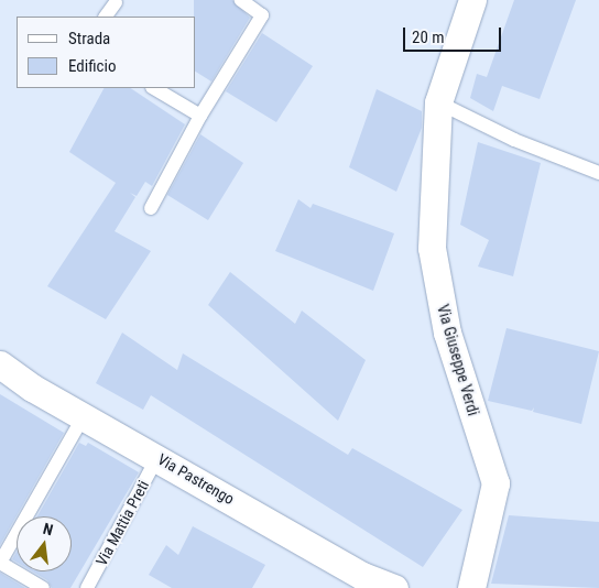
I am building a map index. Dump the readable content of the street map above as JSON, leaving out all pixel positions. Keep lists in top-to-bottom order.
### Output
{
  "streets": {
    "street": ["Via Giuseppe Verdi", "Via Pastrengo"],
    "lane": ["Via Mattia Preti"]
  },
  "crossings": [
    ["Via Pastrengo", "Via Mattia Preti"]
  ],
  "legend": ["Strada", "Edificio"],
  "scale_bar": "20 m",
  "north": "top"
}
